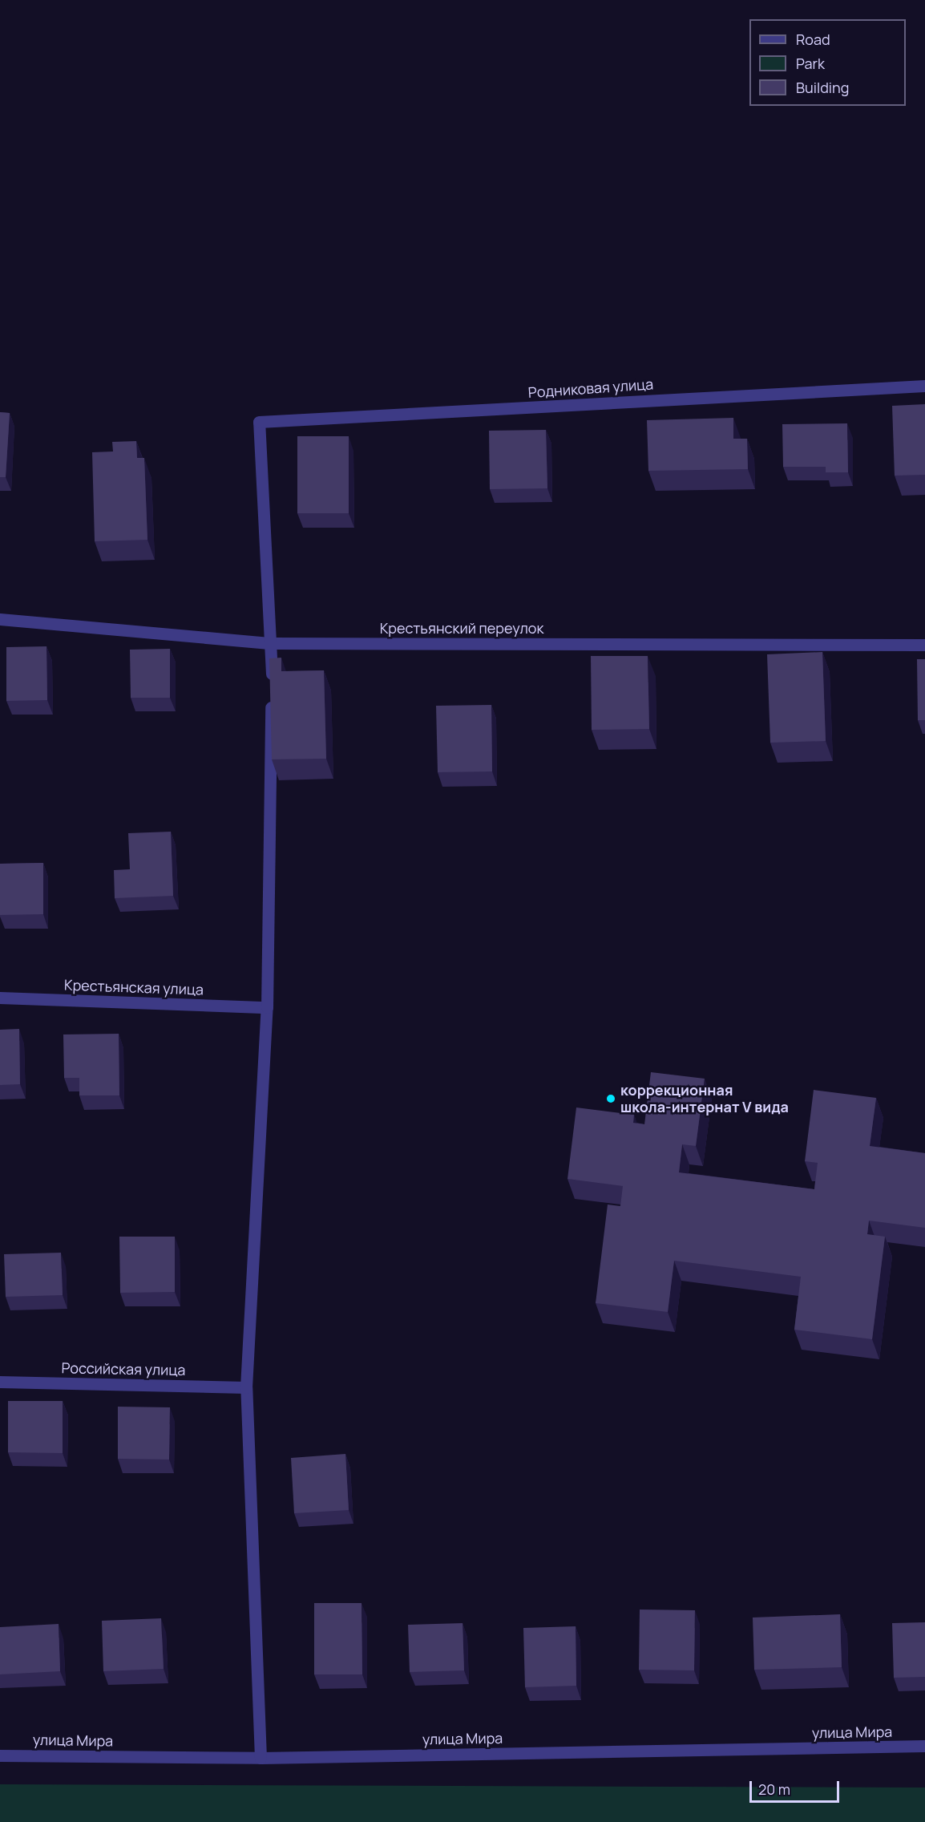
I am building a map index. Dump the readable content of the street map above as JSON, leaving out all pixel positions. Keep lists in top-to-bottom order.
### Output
{
  "streets": {
    "street": [
      "Родниковая улица",
      "Крестьянский переулок",
      "Крестьянская улица",
      "Российская улица",
      "улица Мира"
    ]
  },
  "crossings": [
    ["Родниковая улица", "Крестьянский переулок"]
  ],
  "places": ["коррекционная школа-интернат V вида"],
  "legend": ["Road", "Park", "Building"],
  "scale_bar": "20 m"
}
